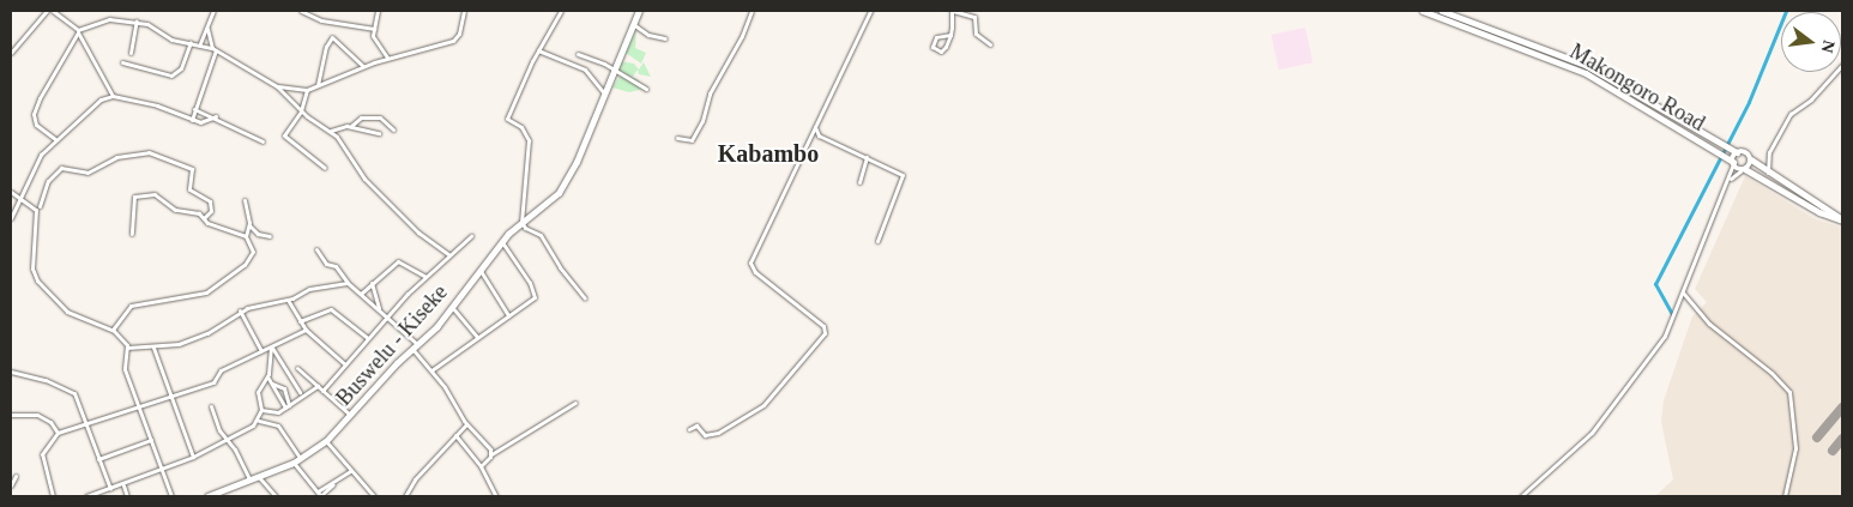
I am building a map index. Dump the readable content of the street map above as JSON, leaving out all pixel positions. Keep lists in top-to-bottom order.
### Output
{
  "streets": {
    "main road": ["Makongoro Road", "Buswelu - Kiseke"]
  },
  "districts": ["Kabambo"],
  "north": "right"
}
